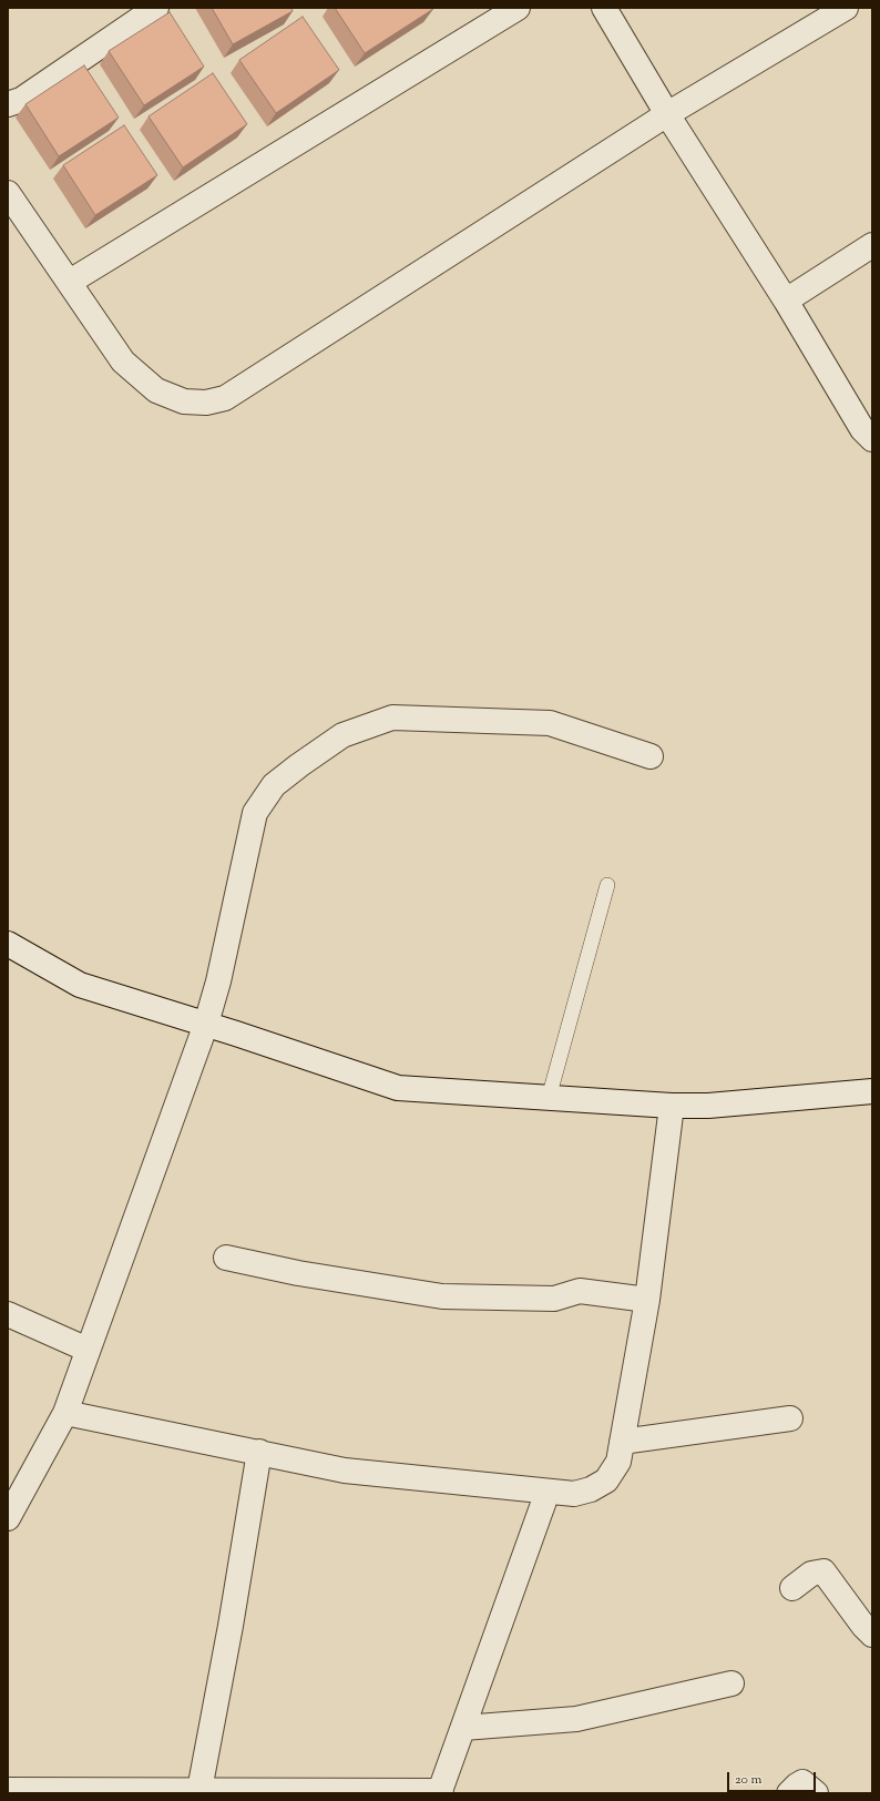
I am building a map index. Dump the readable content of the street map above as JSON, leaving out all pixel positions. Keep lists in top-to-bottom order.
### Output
{
  "scale_bar": "20 m"
}
